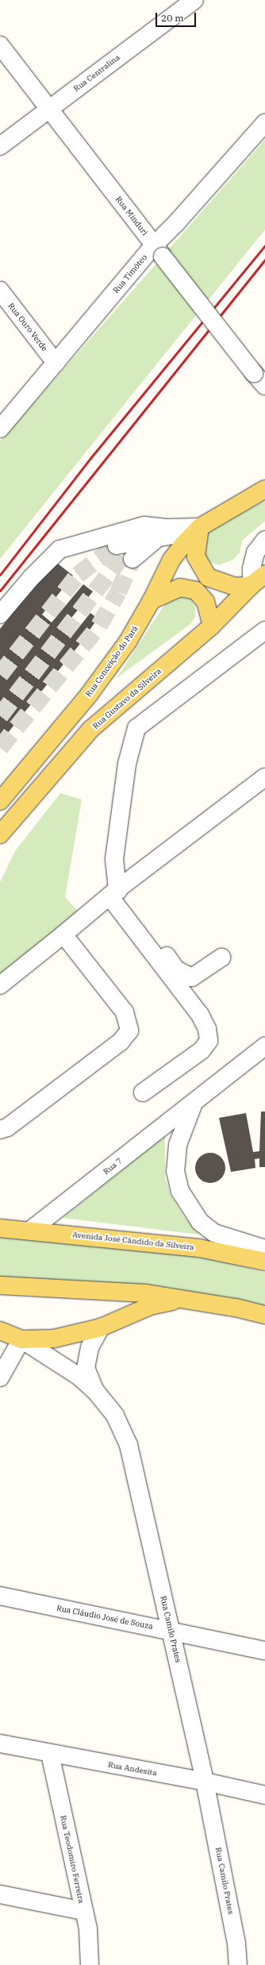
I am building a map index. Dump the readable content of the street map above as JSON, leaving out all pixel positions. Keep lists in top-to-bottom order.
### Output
{
  "streets": {
    "main road": ["Rua Conceição do Pará", "Rua Gustavo da Silveira", "Avenida José Cândido da Silveira"],
    "street": [
      "Rua Centralina",
      "Rua Minduri",
      "Rua Timóteo",
      "Rua Ouro Verde",
      "Rua 7",
      "Rua Cláudio José de Souza",
      "Rua Camilo Prates",
      "Rua Andesita",
      "Rua Teodomiro Ferreira"
    ]
  },
  "crossings": [
    ["Rua Centralina", "Rua Minduri"],
    ["Rua Minduri", "Rua Timóteo"],
    ["Rua Timóteo", "Rua Ouro Verde"],
    ["Rua 7", "Avenida José Cândido da Silveira"],
    ["Rua Cláudio José de Souza", "Rua Camilo Prates"],
    ["Rua Camilo Prates", "Rua Andesita"],
    ["Rua Andesita", "Rua Teodomiro Ferreira"]
  ],
  "scale_bar": "20 m"
}
